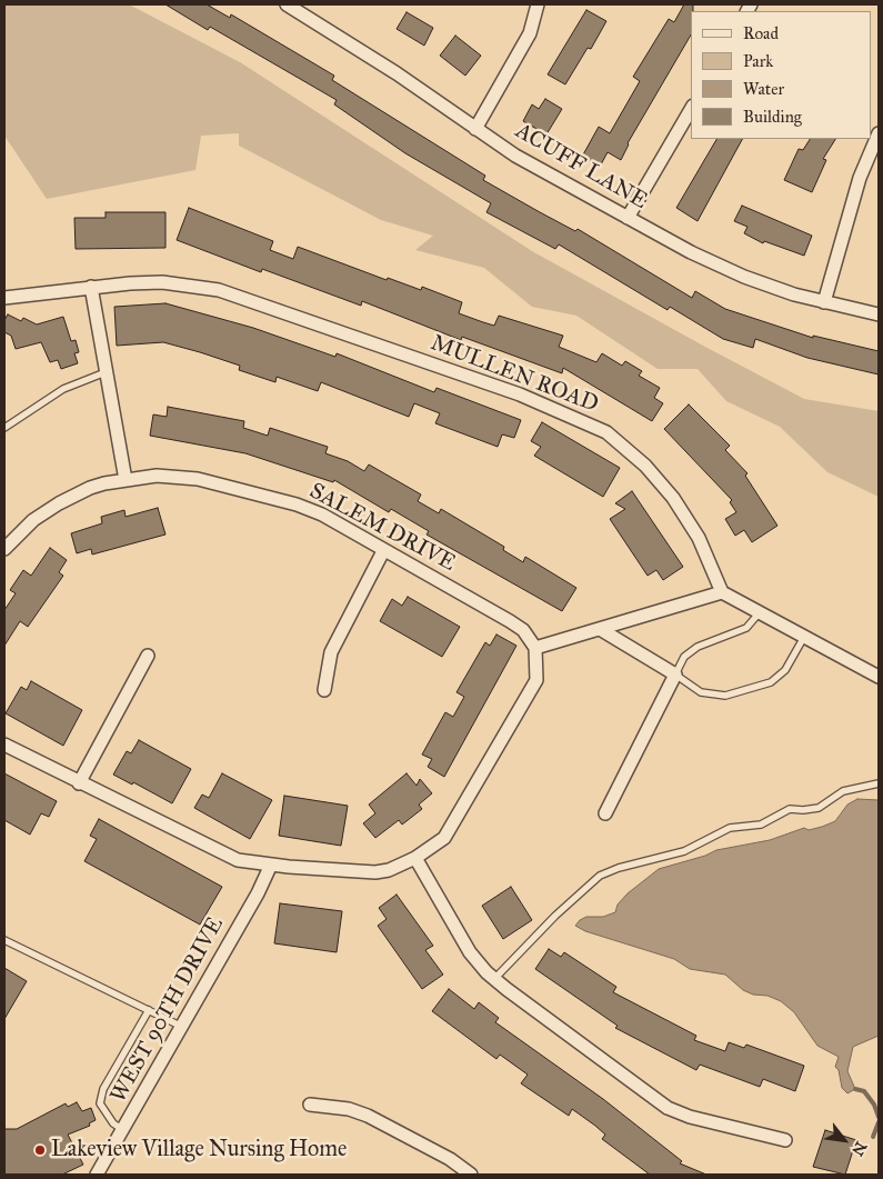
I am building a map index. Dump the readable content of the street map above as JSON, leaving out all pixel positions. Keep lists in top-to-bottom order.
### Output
{
  "streets": {
    "street": [
      "ACUFF LANE",
      "MULLEN ROAD",
      "SALEM DRIVE",
      "WEST 90TH DRIVE"
    ]
  },
  "places": ["Lakeview Village Nursing Home"],
  "legend": [
    "Road",
    "Park",
    "Water",
    "Building"
  ],
  "north": "bottom right"
}
